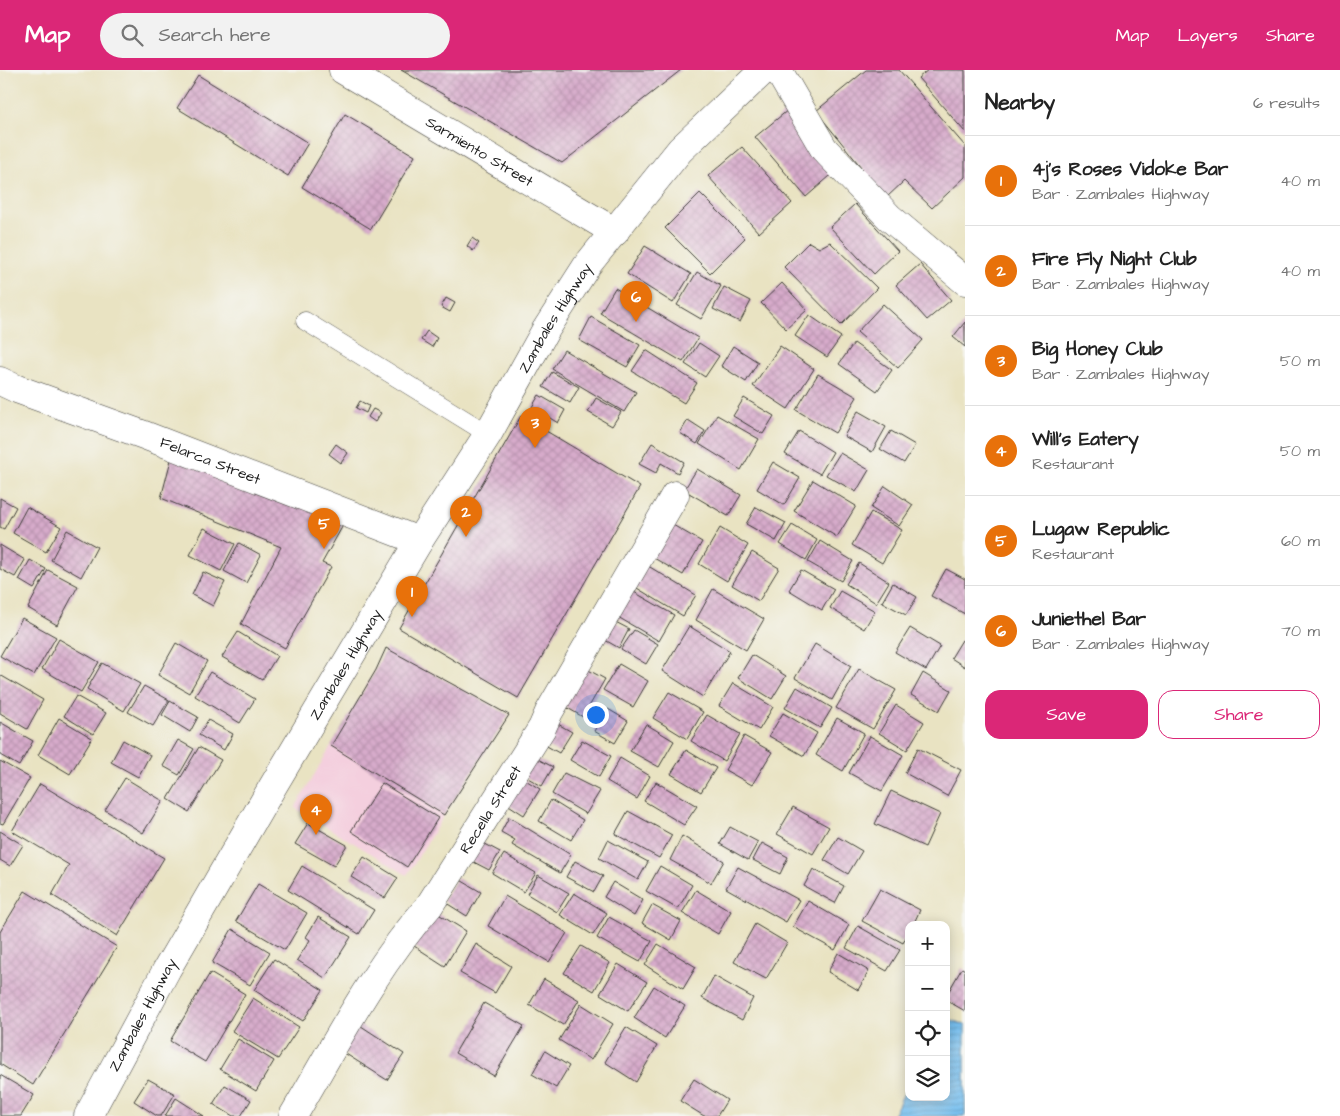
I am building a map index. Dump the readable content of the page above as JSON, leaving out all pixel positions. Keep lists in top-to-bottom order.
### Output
{
  "streets": {
    "street": [
      "Sarmiento Street",
      "Zambales Highway",
      "Felarca Street",
      "Recella Street"
    ]
  },
  "crossings": [
    ["Sarmiento Street", "Zambales Highway"],
    ["Zambales Highway", "Felarca Street"]
  ],
  "page": {
    "header": "Map",
    "search": "Search here",
    "nav": ["Map", "Layers", "Share"],
    "heading": ["Nearby", "6 results"],
    "list": [
      {
        "mark": "1",
        "name": "4j's Roses Vidoke Bar",
        "note": "Bar · Zambales Highway",
        "value": "40 m"
      },
      {
        "mark": "2",
        "name": "Fire Fly Night Club",
        "note": "Bar · Zambales Highway",
        "value": "40 m"
      },
      {
        "mark": "3",
        "name": "Big Honey Club",
        "note": "Bar · Zambales Highway",
        "value": "50 m"
      },
      {
        "mark": "4",
        "name": "Will's Eatery",
        "note": "Restaurant",
        "value": "50 m"
      },
      {
        "mark": "5",
        "name": "Lugaw Republic",
        "note": "Restaurant",
        "value": "60 m"
      },
      {
        "mark": "6",
        "name": "Juniethel Bar",
        "note": "Bar · Zambales Highway",
        "value": "70 m"
      }
    ],
    "pins": [
      "6",
      "3",
      "2",
      "5",
      "1",
      "4"
    ],
    "buttons": ["Save", "Share"],
    "map_buttons": ["+", "−"]
  }
}
